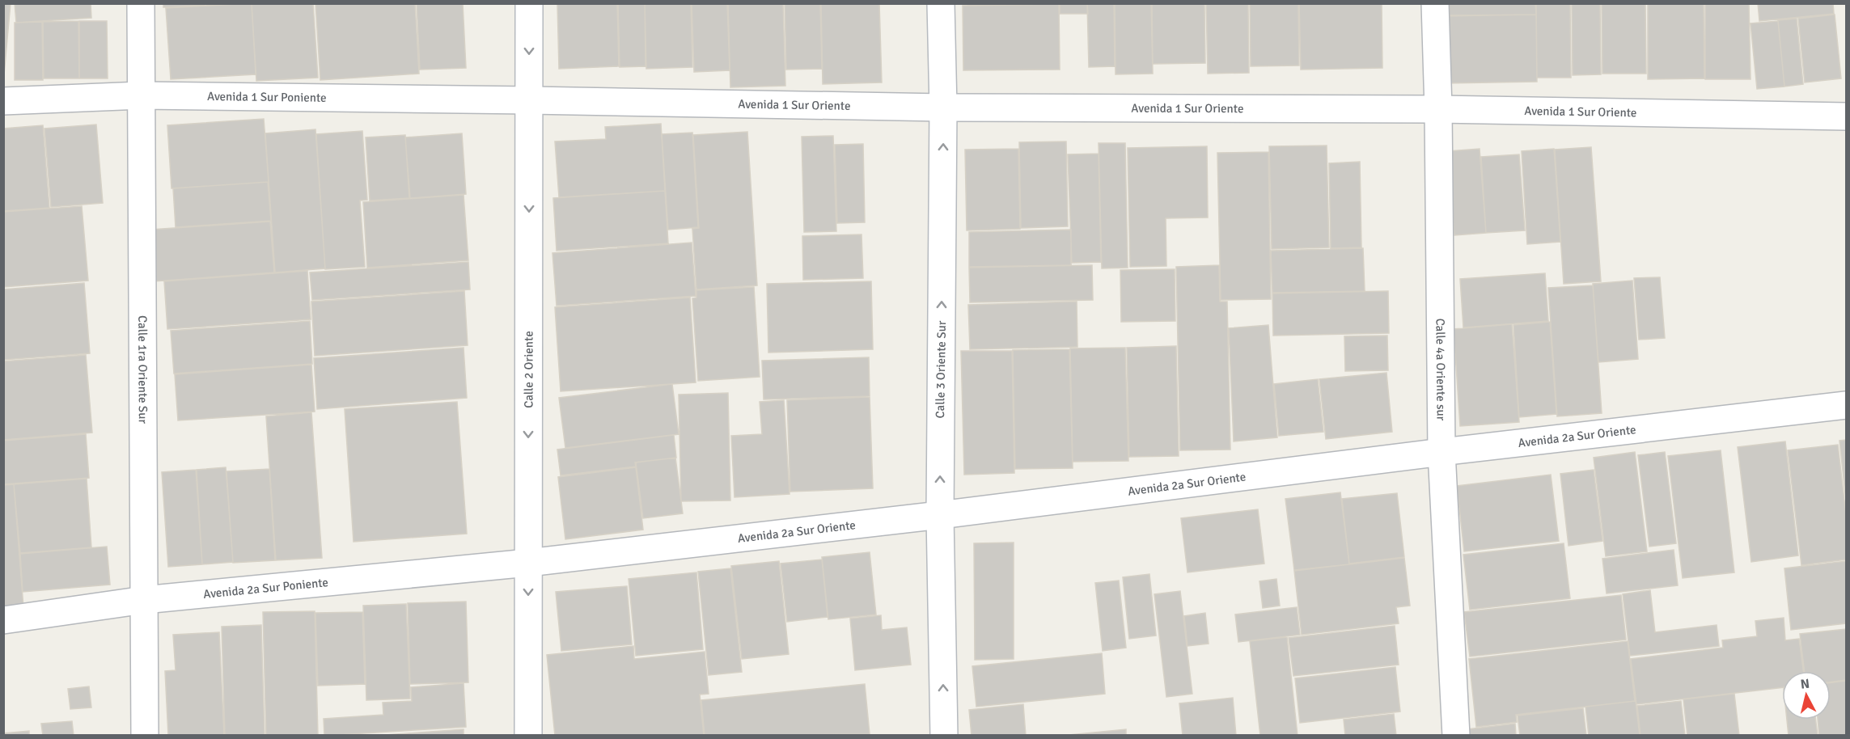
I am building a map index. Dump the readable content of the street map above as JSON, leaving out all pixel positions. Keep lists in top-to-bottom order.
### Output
{
  "streets": {
    "street": [
      "Avenida 1 Sur Poniente",
      "Avenida 1 Sur Oriente",
      "Calle 1ra Oriente Sur",
      "Calle 2 Oriente",
      "Calle 3 Oriente Sur",
      "Calle 4a Oriente sur",
      "Avenida 2a Sur Oriente",
      "Avenida 2a Sur Poniente"
    ]
  },
  "crossings": [
    ["Avenida 1 Sur Poniente", "Avenida 1 Sur Oriente"],
    ["Avenida 1 Sur Poniente", "Calle 1ra Oriente Sur"],
    ["Avenida 1 Sur Poniente", "Calle 2 Oriente"],
    ["Avenida 1 Sur Oriente", "Calle 2 Oriente"],
    ["Avenida 1 Sur Oriente", "Calle 3 Oriente Sur"],
    ["Avenida 1 Sur Oriente", "Calle 4a Oriente sur"],
    ["Calle 1ra Oriente Sur", "Avenida 2a Sur Poniente"],
    ["Calle 2 Oriente", "Avenida 2a Sur Oriente"],
    ["Calle 2 Oriente", "Avenida 2a Sur Poniente"],
    ["Calle 3 Oriente Sur", "Avenida 2a Sur Oriente"],
    ["Calle 4a Oriente sur", "Avenida 2a Sur Oriente"],
    ["Avenida 2a Sur Oriente", "Avenida 2a Sur Poniente"]
  ],
  "one_way": ["Calle 2 Oriente", "Calle 3 Oriente Sur"],
  "north": "top"
}
